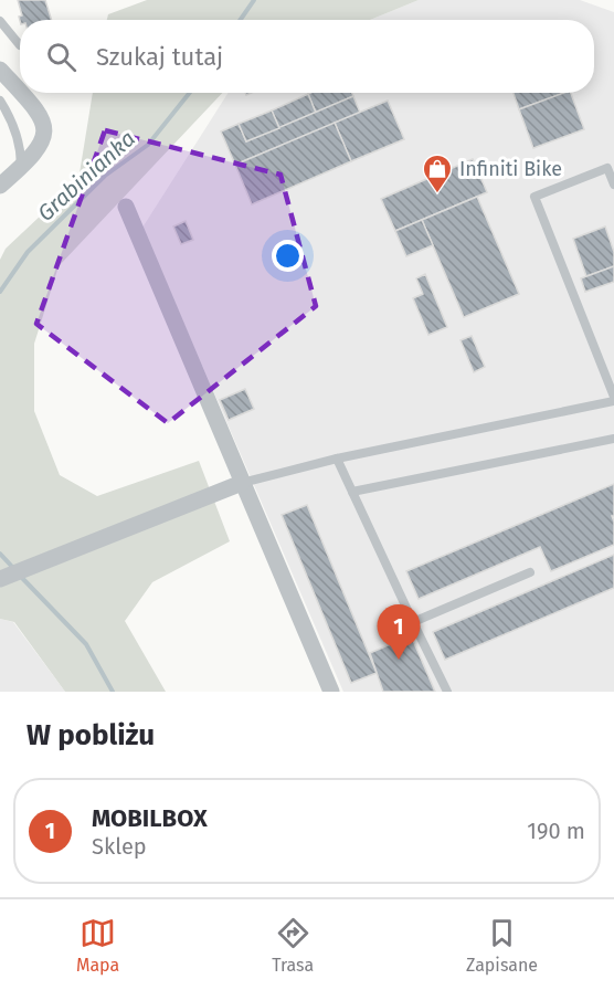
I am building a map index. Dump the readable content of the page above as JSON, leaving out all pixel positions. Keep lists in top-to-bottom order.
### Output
{
  "water": ["Grabinianka"],
  "places": {
    "shop": ["Infiniti Bike"]
  },
  "page": {
    "search": "Szukaj tutaj",
    "pins": "1",
    "heading": "W pobliżu",
    "list": [
      {
        "mark": "1",
        "name": "MOBILBOX",
        "note": "Sklep",
        "value": "190 m"
      }
    ],
    "nav": ["Mapa", "Trasa", "Zapisane"]
  }
}
